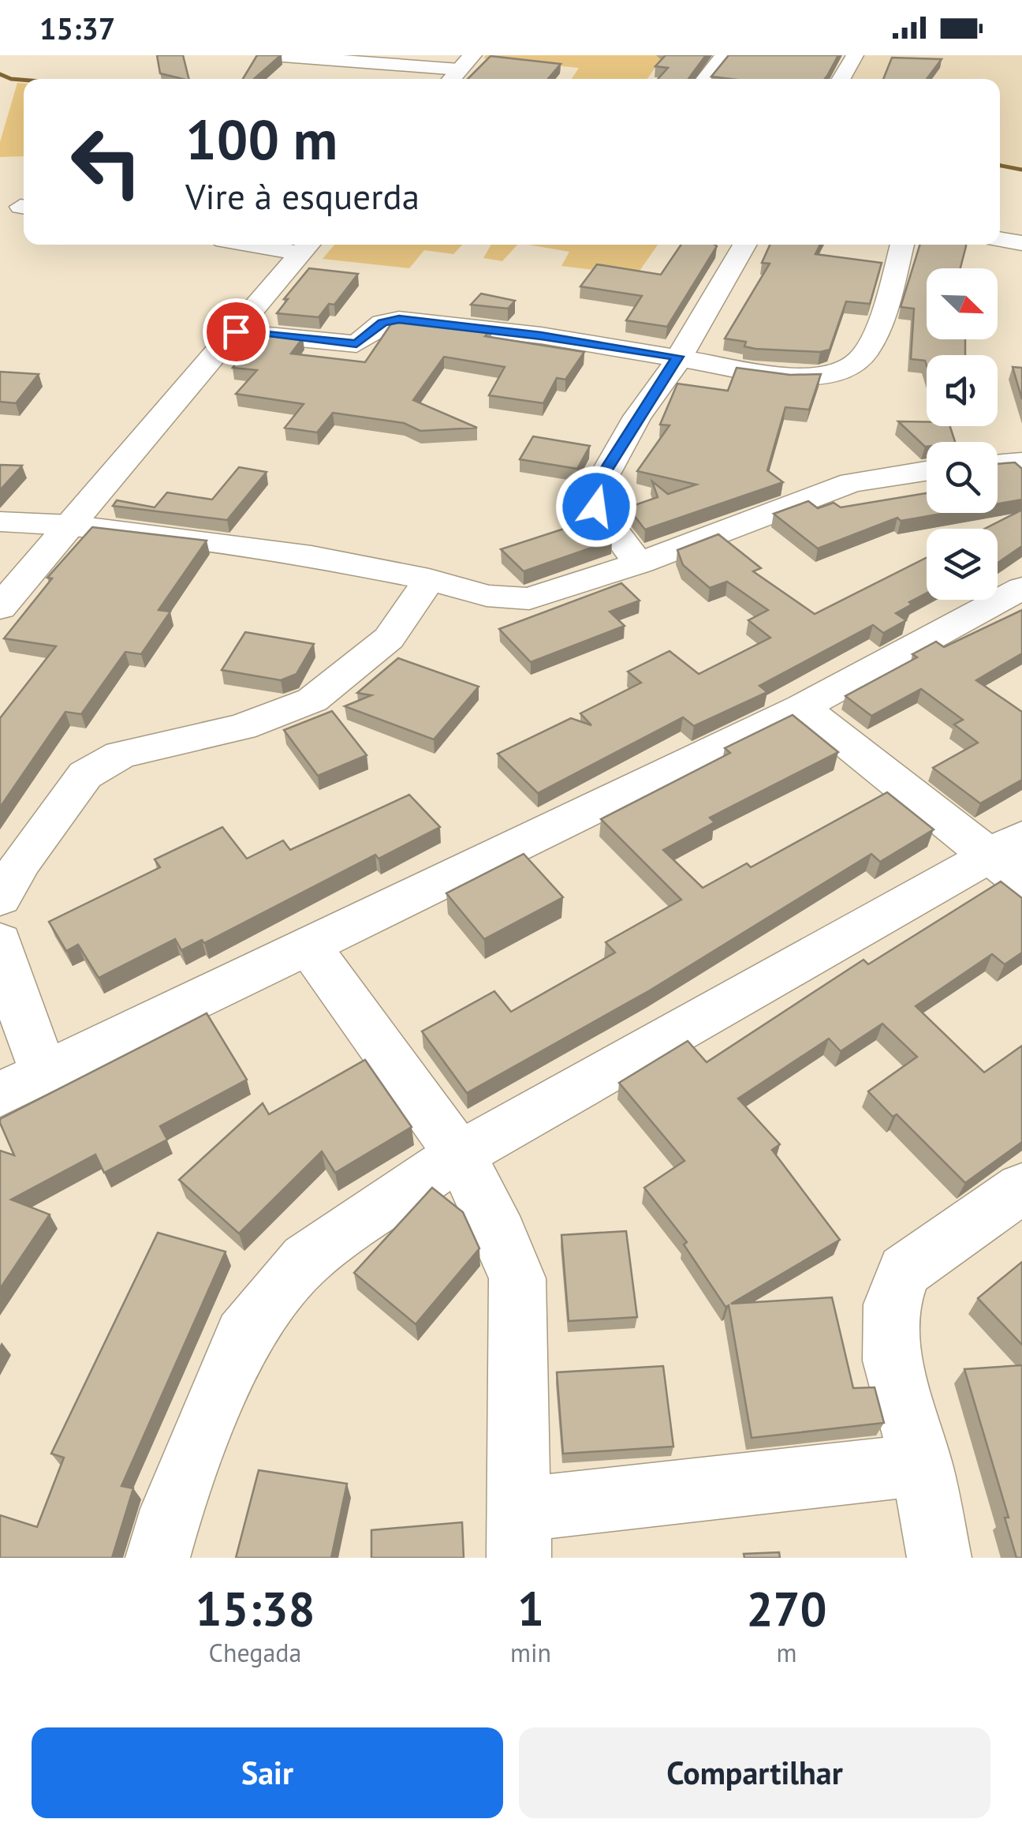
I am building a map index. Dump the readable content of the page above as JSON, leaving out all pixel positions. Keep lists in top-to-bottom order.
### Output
{
  "north": "bottom right",
  "page": {
    "status": "15:37",
    "turn": ["100 m", "Vire à esquerda"],
    "eta": [
      "15:38",
      "Chegada",
      "1",
      "min",
      "270",
      "m"
    ],
    "buttons": ["Sair", "Compartilhar"]
  }
}
